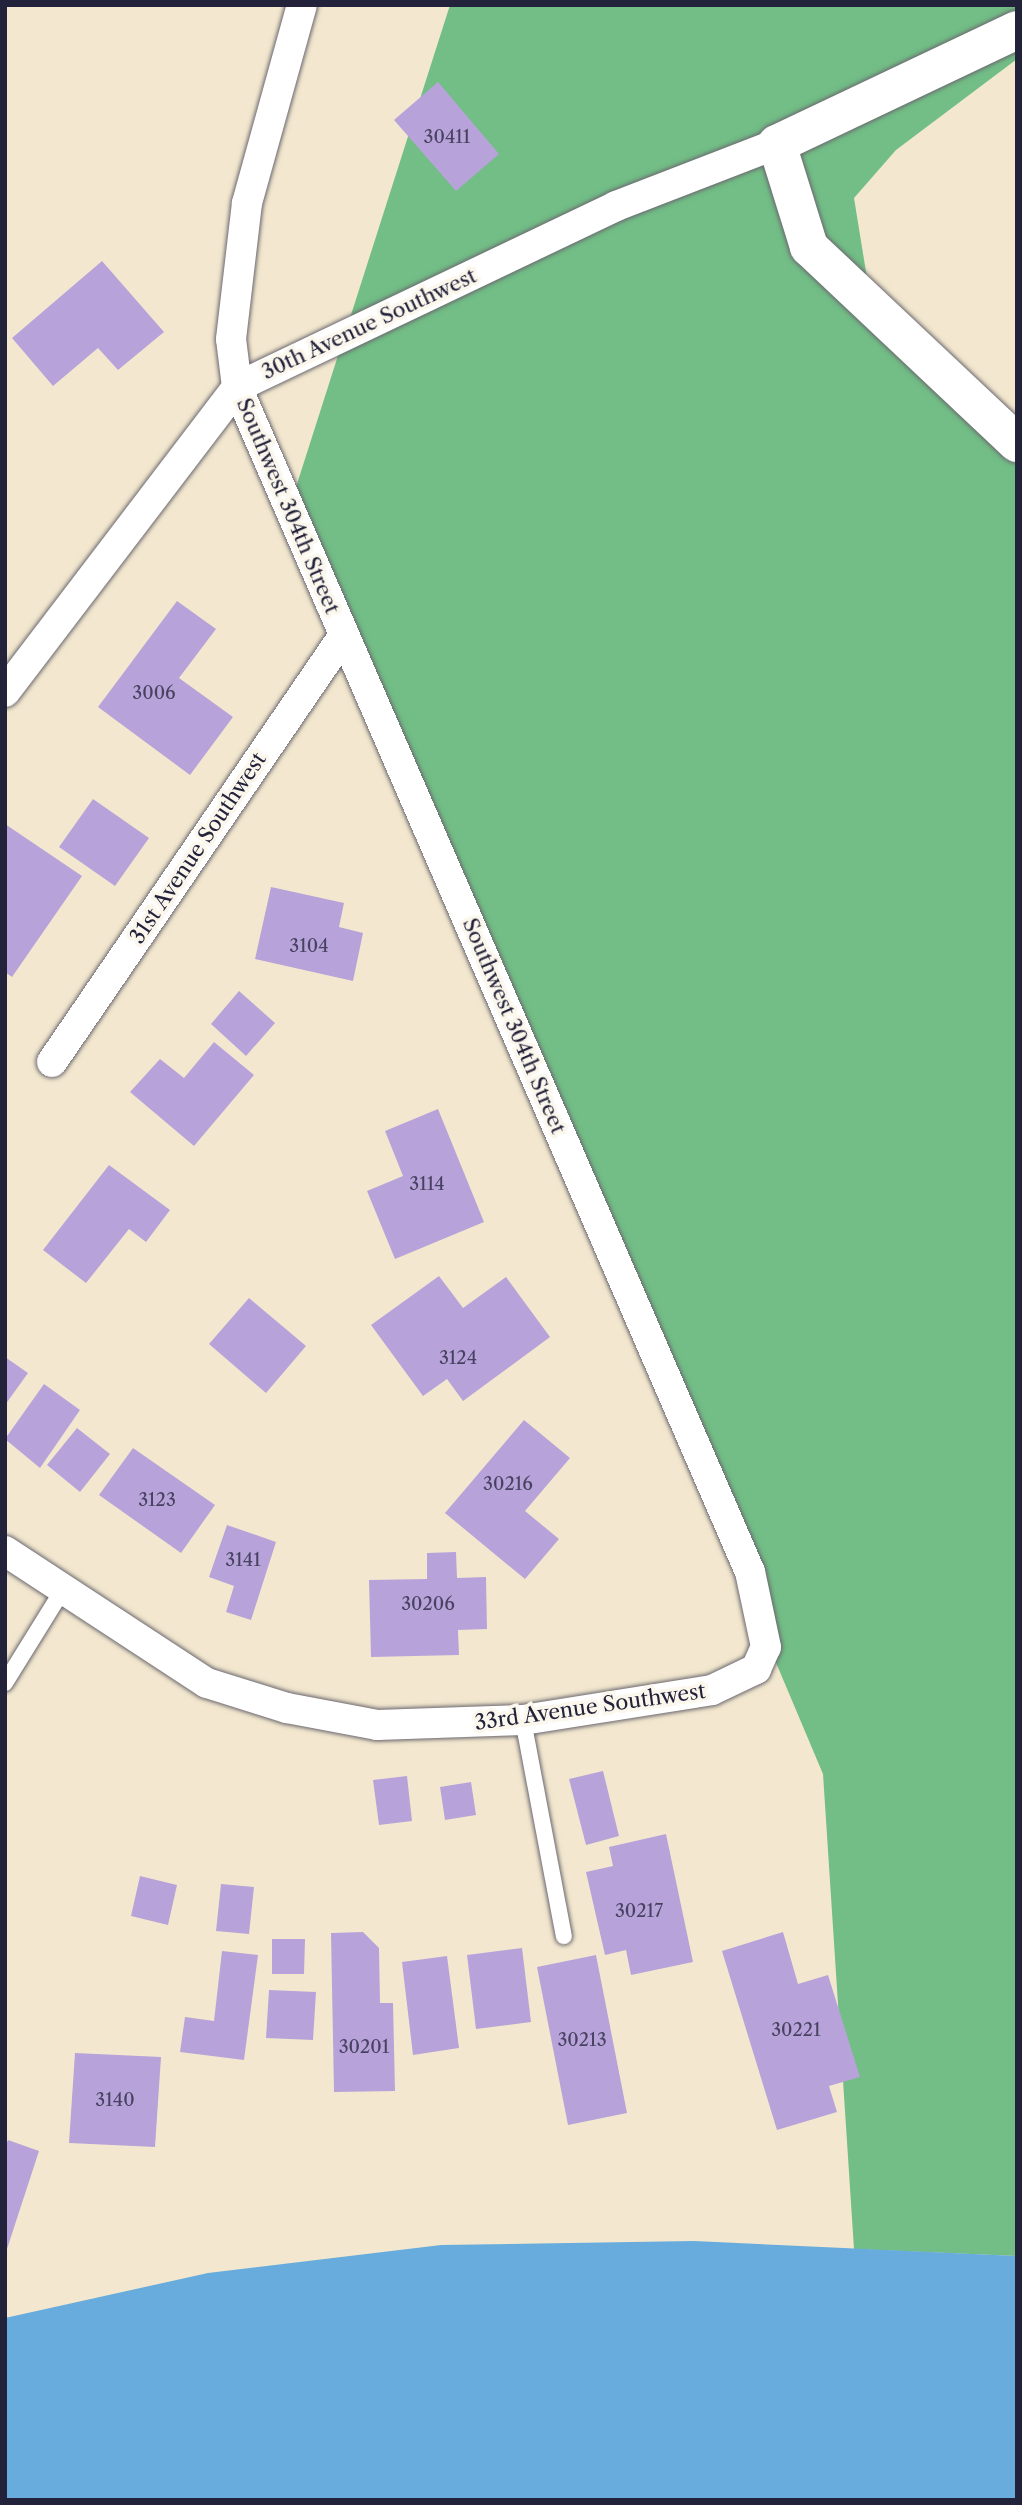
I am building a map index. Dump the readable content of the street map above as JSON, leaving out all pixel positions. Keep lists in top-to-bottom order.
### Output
{
  "streets": {
    "street": [
      "30th Avenue Southwest",
      "Southwest 304th Street",
      "31st Avenue Southwest",
      "33rd Avenue Southwest"
    ]
  },
  "crossings": [
    ["30th Avenue Southwest", "Southwest 304th Street"],
    ["Southwest 304th Street", "31st Avenue Southwest"],
    ["Southwest 304th Street", "33rd Avenue Southwest"]
  ],
  "house_numbers": [
    "30411",
    "3006",
    "3104",
    "3114",
    "3124",
    "30216",
    "3123",
    "3141",
    "30206",
    "30217",
    "30221",
    "30213",
    "30201",
    "3140"
  ]
}
